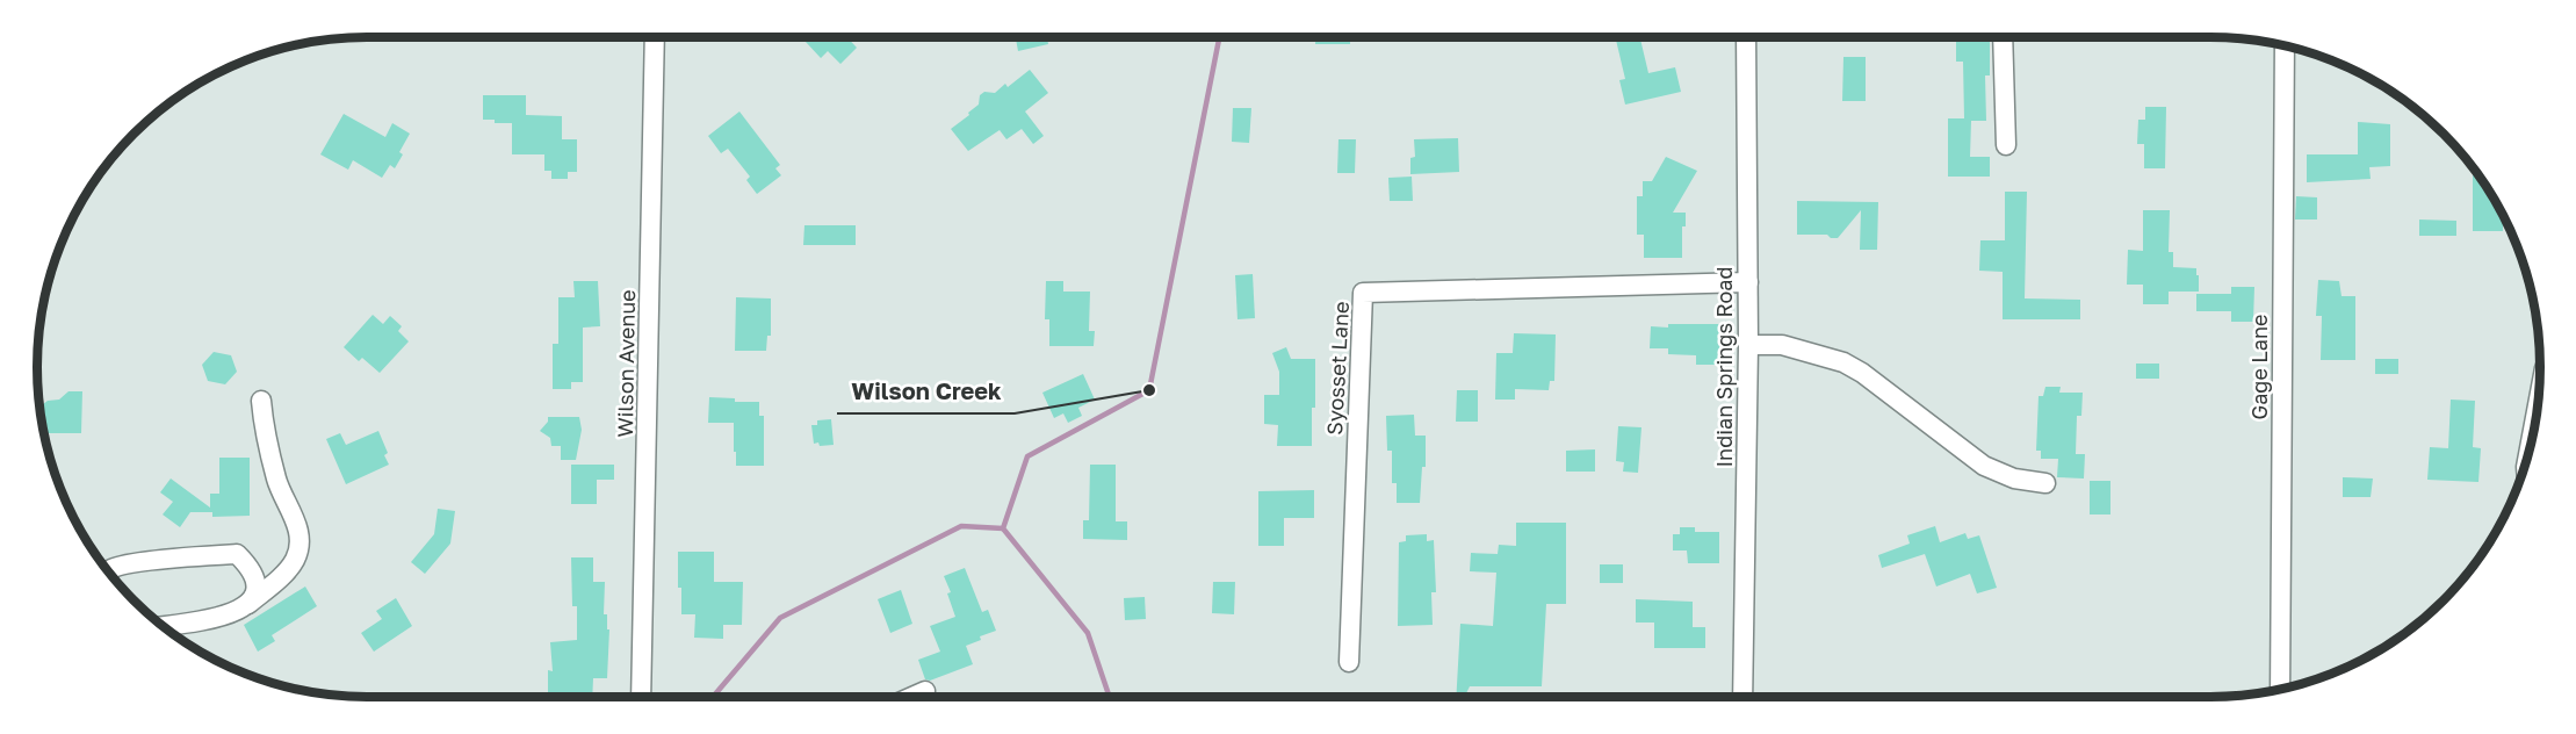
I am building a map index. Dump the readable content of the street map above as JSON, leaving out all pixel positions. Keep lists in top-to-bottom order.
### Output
{
  "streets": {
    "street": [
      "Wilson Avenue",
      "Indian Springs Road",
      "Gage Lane",
      "Syosset Lane"
    ]
  },
  "crossings": [
    ["Indian Springs Road", "Syosset Lane"]
  ],
  "places": ["Wilson Creek"]
}
